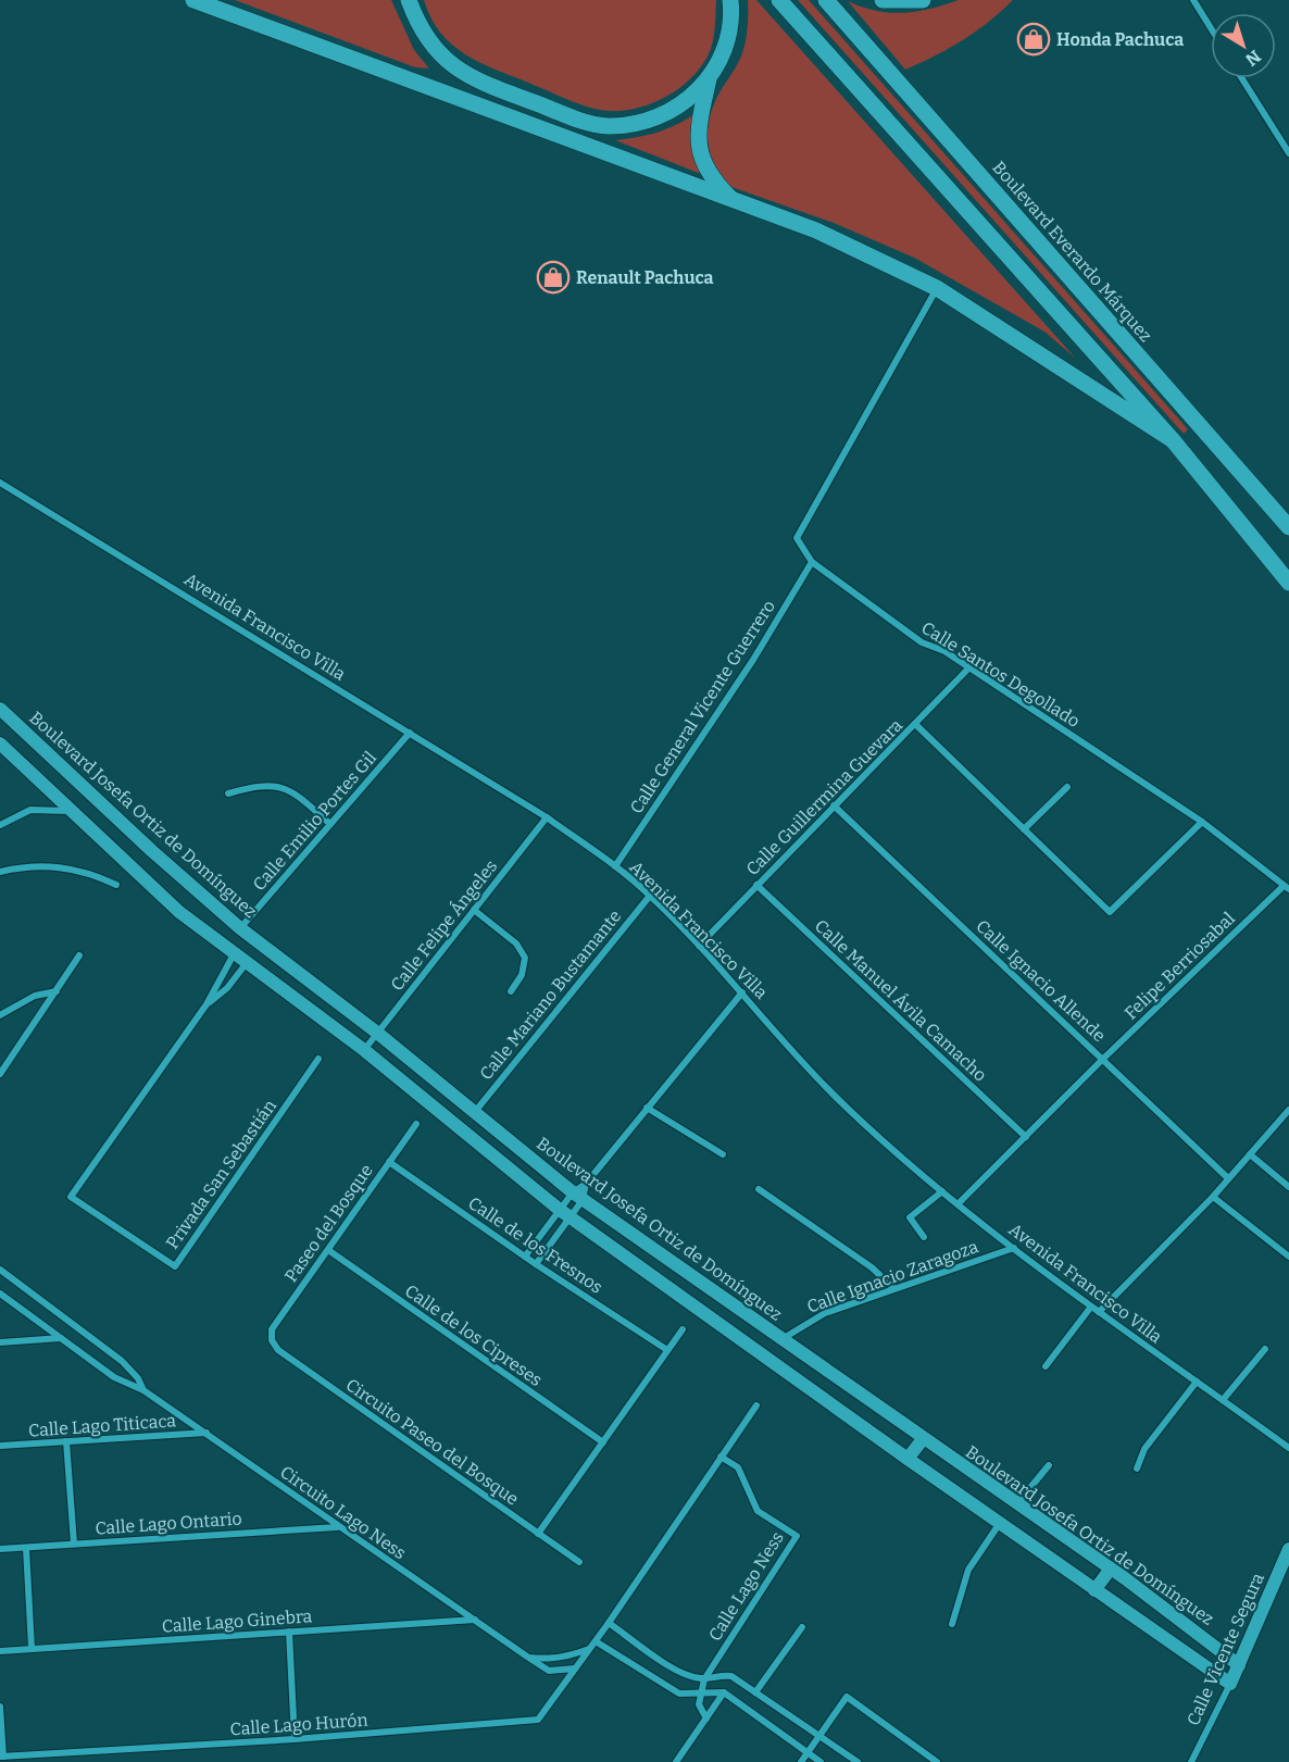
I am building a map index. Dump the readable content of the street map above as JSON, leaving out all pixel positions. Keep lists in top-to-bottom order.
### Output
{
  "streets": {
    "main road": ["Boulevard Everardo Márquez"],
    "street": [
      "Avenida Francisco Villa",
      "Calle Santos Degollado",
      "Calle General Vicente Guerrero",
      "Calle Guillermina Guevara",
      "Boulevard Josefa Ortiz de Domínguez",
      "Calle Emilio Portes Gil",
      "Calle Felipe Ángeles",
      "Felipe Berriosabal",
      "Calle Ignacio Allende",
      "Calle Mariano Bustamante",
      "Calle Manuel Ávila Camacho",
      "Privada San Sebastián",
      "Paseo del Bosque",
      "Calle de los Fresnos",
      "Calle Ignacio Zaragoza",
      "Calle de los Cipreses",
      "Calle Lago Titicaca",
      "Circuito Paseo del Bosque",
      "Circuito Lago Ness",
      "Calle Lago Ontario",
      "Calle Lago Ness",
      "Calle Lago Ginebra",
      "Calle Vicente Segura",
      "Calle Lago Hurón"
    ]
  },
  "crossings": [
    ["Avenida Francisco Villa", "Calle General Vicente Guerrero"],
    ["Avenida Francisco Villa", "Calle Guillermina Guevara"],
    ["Avenida Francisco Villa", "Calle Emilio Portes Gil"],
    ["Avenida Francisco Villa", "Calle Felipe Ángeles"],
    ["Avenida Francisco Villa", "Felipe Berriosabal"],
    ["Avenida Francisco Villa", "Calle Mariano Bustamante"],
    ["Avenida Francisco Villa", "Calle Ignacio Zaragoza"],
    ["Calle Santos Degollado", "Calle General Vicente Guerrero"],
    ["Calle Santos Degollado", "Calle Guillermina Guevara"],
    ["Calle Santos Degollado", "Felipe Berriosabal"],
    ["Calle Guillermina Guevara", "Calle Ignacio Allende"],
    ["Calle Guillermina Guevara", "Calle Manuel Ávila Camacho"],
    ["Boulevard Josefa Ortiz de Domínguez", "Calle Emilio Portes Gil"],
    ["Boulevard Josefa Ortiz de Domínguez", "Calle Felipe Ángeles"],
    ["Boulevard Josefa Ortiz de Domínguez", "Calle Mariano Bustamante"],
    ["Boulevard Josefa Ortiz de Domínguez", "Calle Ignacio Zaragoza"],
    ["Boulevard Josefa Ortiz de Domínguez", "Calle Vicente Segura"],
    ["Felipe Berriosabal", "Calle Ignacio Allende"],
    ["Felipe Berriosabal", "Calle Manuel Ávila Camacho"],
    ["Paseo del Bosque", "Calle de los Fresnos"],
    ["Paseo del Bosque", "Calle de los Cipreses"],
    ["Paseo del Bosque", "Circuito Paseo del Bosque"],
    ["Calle Lago Titicaca", "Circuito Lago Ness"],
    ["Circuito Lago Ness", "Calle Lago Ontario"],
    ["Circuito Lago Ness", "Calle Lago Ginebra"],
    ["Circuito Lago Ness", "Calle Lago Hurón"]
  ],
  "places": {
    "shop": ["Honda Pachuca", "Renault Pachuca"]
  },
  "north": "bottom right"
}
